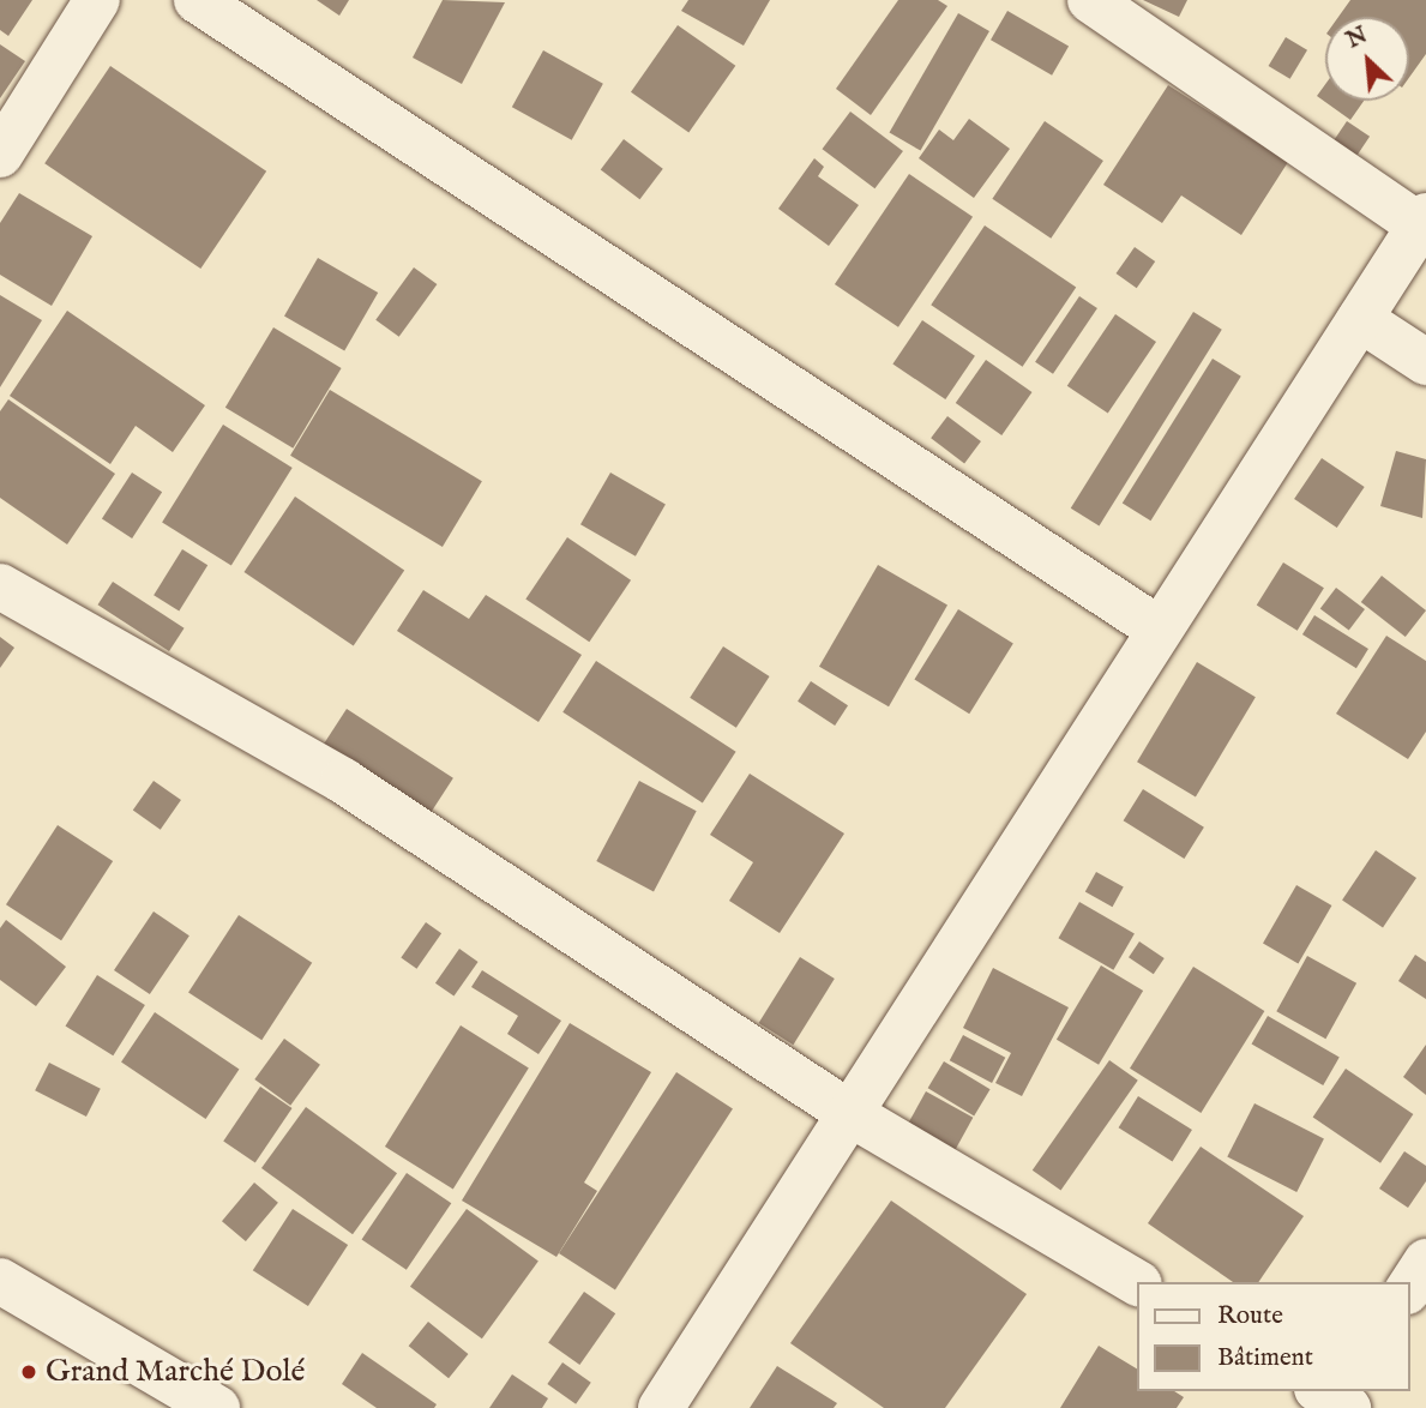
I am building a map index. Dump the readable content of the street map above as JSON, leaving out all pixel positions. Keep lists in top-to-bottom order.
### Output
{
  "places": ["Grand Marché Dolé"],
  "legend": ["Route", "Bâtiment"],
  "north": "top left"
}
